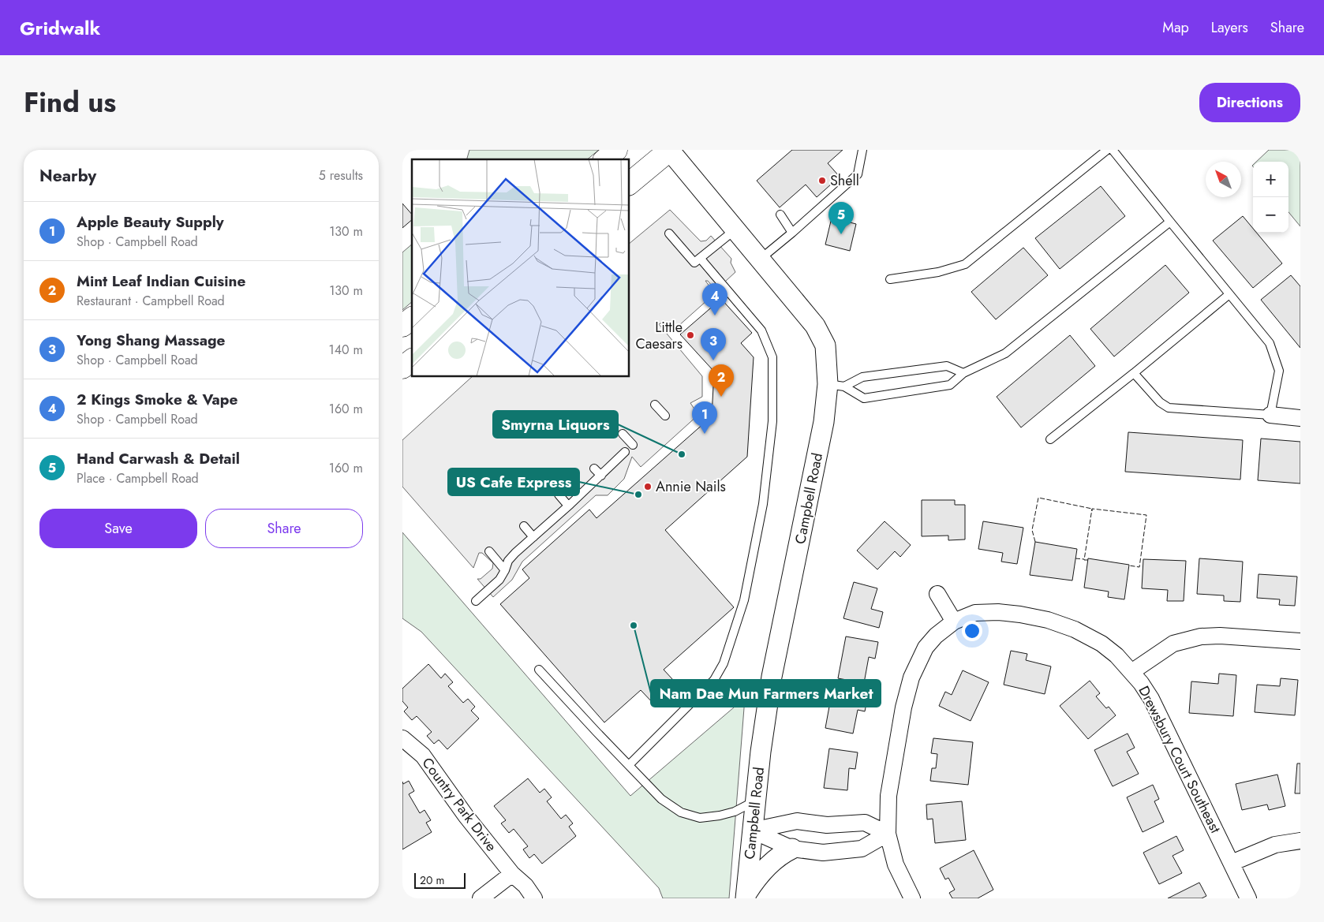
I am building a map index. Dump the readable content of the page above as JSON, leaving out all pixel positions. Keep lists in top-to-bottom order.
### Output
{
  "streets": {
    "street": ["Campbell Road", "Drewsbury Court Southeast", "Country Park Drive"]
  },
  "places": [
    "Shell",
    "Little Caesars",
    "Smyrna Liquors",
    "Annie Nails",
    "US Cafe Express",
    "Nam Dae Mun Farmers Market"
  ],
  "scale_bar": "20 m",
  "north": "top left",
  "page": {
    "header": "Gridwalk",
    "nav": ["Map", "Layers", "Share"],
    "title": "Find us",
    "buttons": [
      "Directions",
      ["Save", "Share"]
    ],
    "heading": ["Nearby", "5 results"],
    "map_buttons": ["+", "−"],
    "list": [
      {
        "mark": "1",
        "name": "Apple Beauty Supply",
        "note": "Shop · Campbell Road",
        "value": "130 m"
      },
      {
        "mark": "2",
        "name": "Mint Leaf Indian Cuisine",
        "note": "Restaurant · Campbell Road",
        "value": "130 m"
      },
      {
        "mark": "3",
        "name": "Yong Shang Massage",
        "note": "Shop · Campbell Road",
        "value": "140 m"
      },
      {
        "mark": "4",
        "name": "2 Kings Smoke & Vape",
        "note": "Shop · Campbell Road",
        "value": "160 m"
      },
      {
        "mark": "5",
        "name": "Hand Carwash & Detail",
        "note": "Place · Campbell Road",
        "value": "160 m"
      }
    ],
    "pins": [
      "5",
      "4",
      "3",
      "2",
      "1"
    ],
    "scale": "20 m"
  }
}
